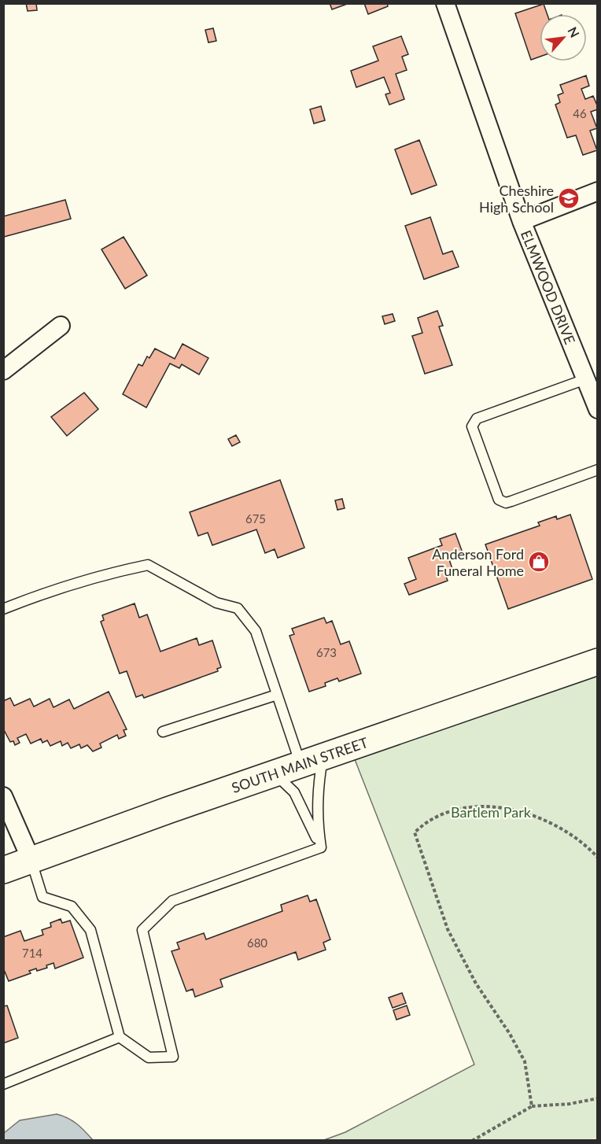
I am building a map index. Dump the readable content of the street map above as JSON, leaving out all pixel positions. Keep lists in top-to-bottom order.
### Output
{
  "streets": {
    "highway": ["SOUTH MAIN STREET"],
    "street": ["ELMWOOD DRIVE"]
  },
  "parks": ["Bartlem Park"],
  "places": {
    "school or university": ["Cheshire High School"],
    "shop": ["Anderson Ford Funeral Home"]
  },
  "house_numbers": [
    "46",
    "675",
    "673",
    "680",
    "714"
  ],
  "north": "top right"
}
